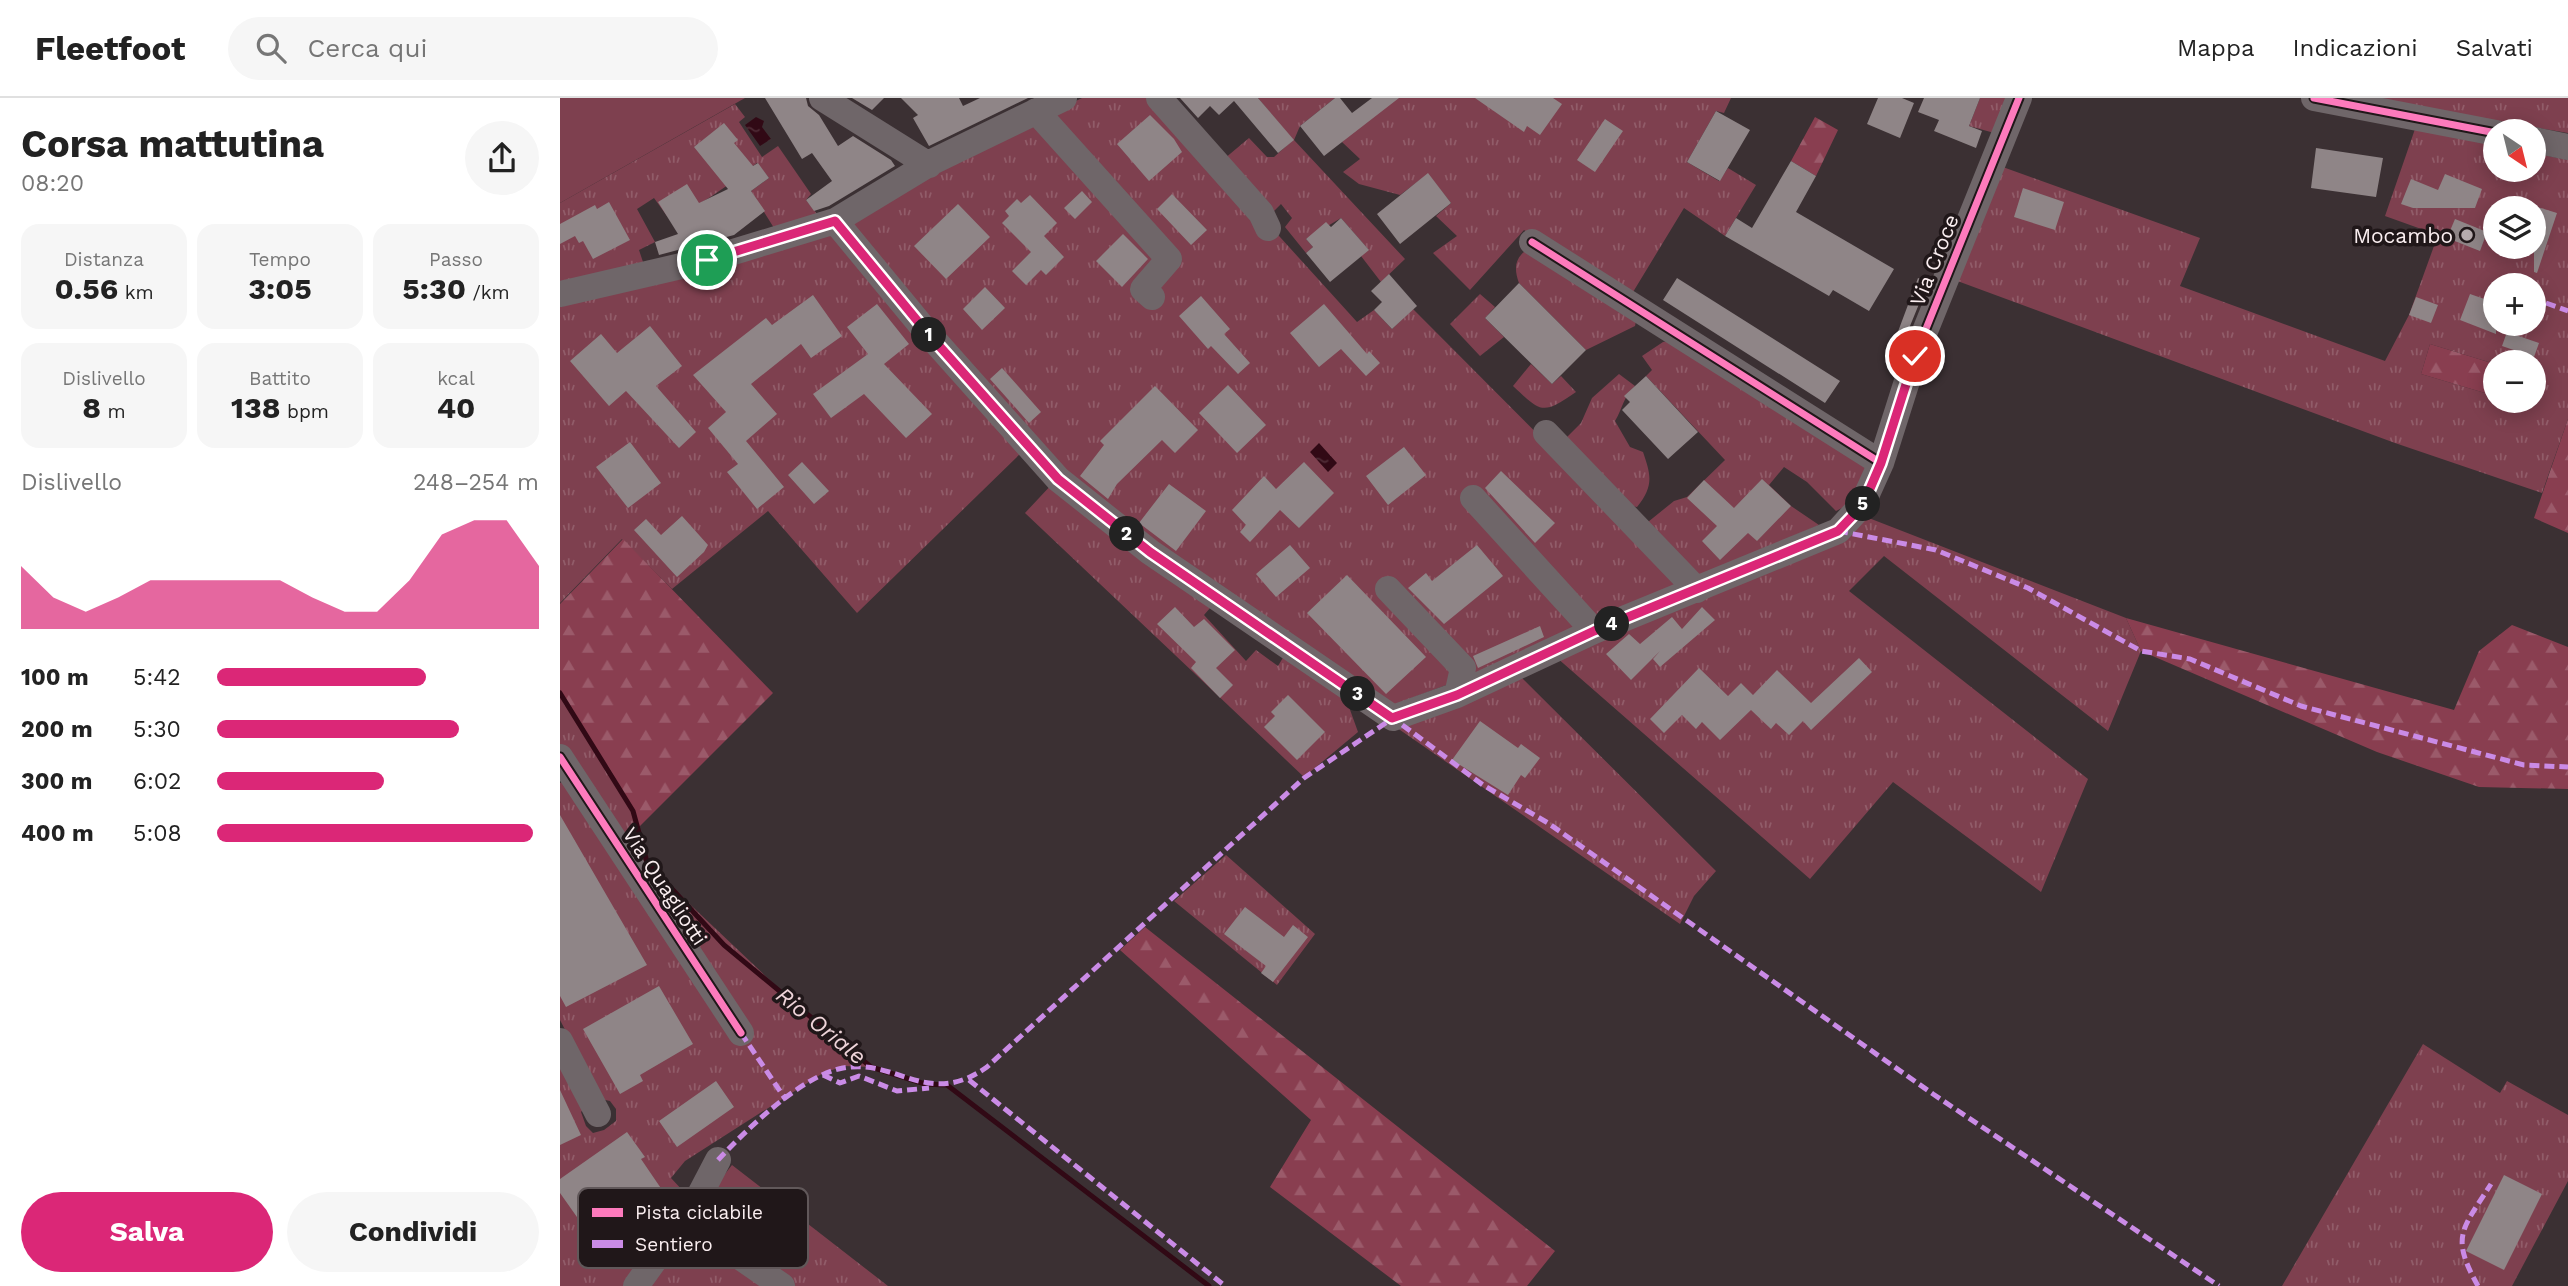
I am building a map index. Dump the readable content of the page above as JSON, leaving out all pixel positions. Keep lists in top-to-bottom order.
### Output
{
  "streets": {
    "street": ["Via Croce", "Via Quagliotti"]
  },
  "water": ["Rio Oriale"],
  "places": ["Mocambo"],
  "legend": ["Pista ciclabile", "Sentiero"],
  "north": "bottom right",
  "page": {
    "header": "Fleetfoot",
    "search": "Cerca qui",
    "nav": ["Mappa", "Indicazioni", "Salvati"],
    "heading": ["Corsa mattutina", "08:20"],
    "map_buttons": ["+", "−"],
    "stats": [
      ["Distanza", "0.56 km"],
      ["Tempo", "3:05"],
      ["Passo", "5:30 /km"],
      ["Dislivello", "8 m"],
      ["Battito", "138 bpm"],
      ["kcal", "40"]
    ],
    "pins": [
      "1",
      "5",
      "2",
      "4",
      "3"
    ],
    "chart": ["Dislivello", "248–254 m"],
    "list": [
      {
        "name": "100 m",
        "note": "5:42"
      },
      {
        "name": "200 m",
        "note": "5:30"
      },
      {
        "name": "300 m",
        "note": "6:02"
      },
      {
        "name": "400 m",
        "note": "5:08"
      }
    ],
    "buttons": ["Salva", "Condividi"]
  }
}
